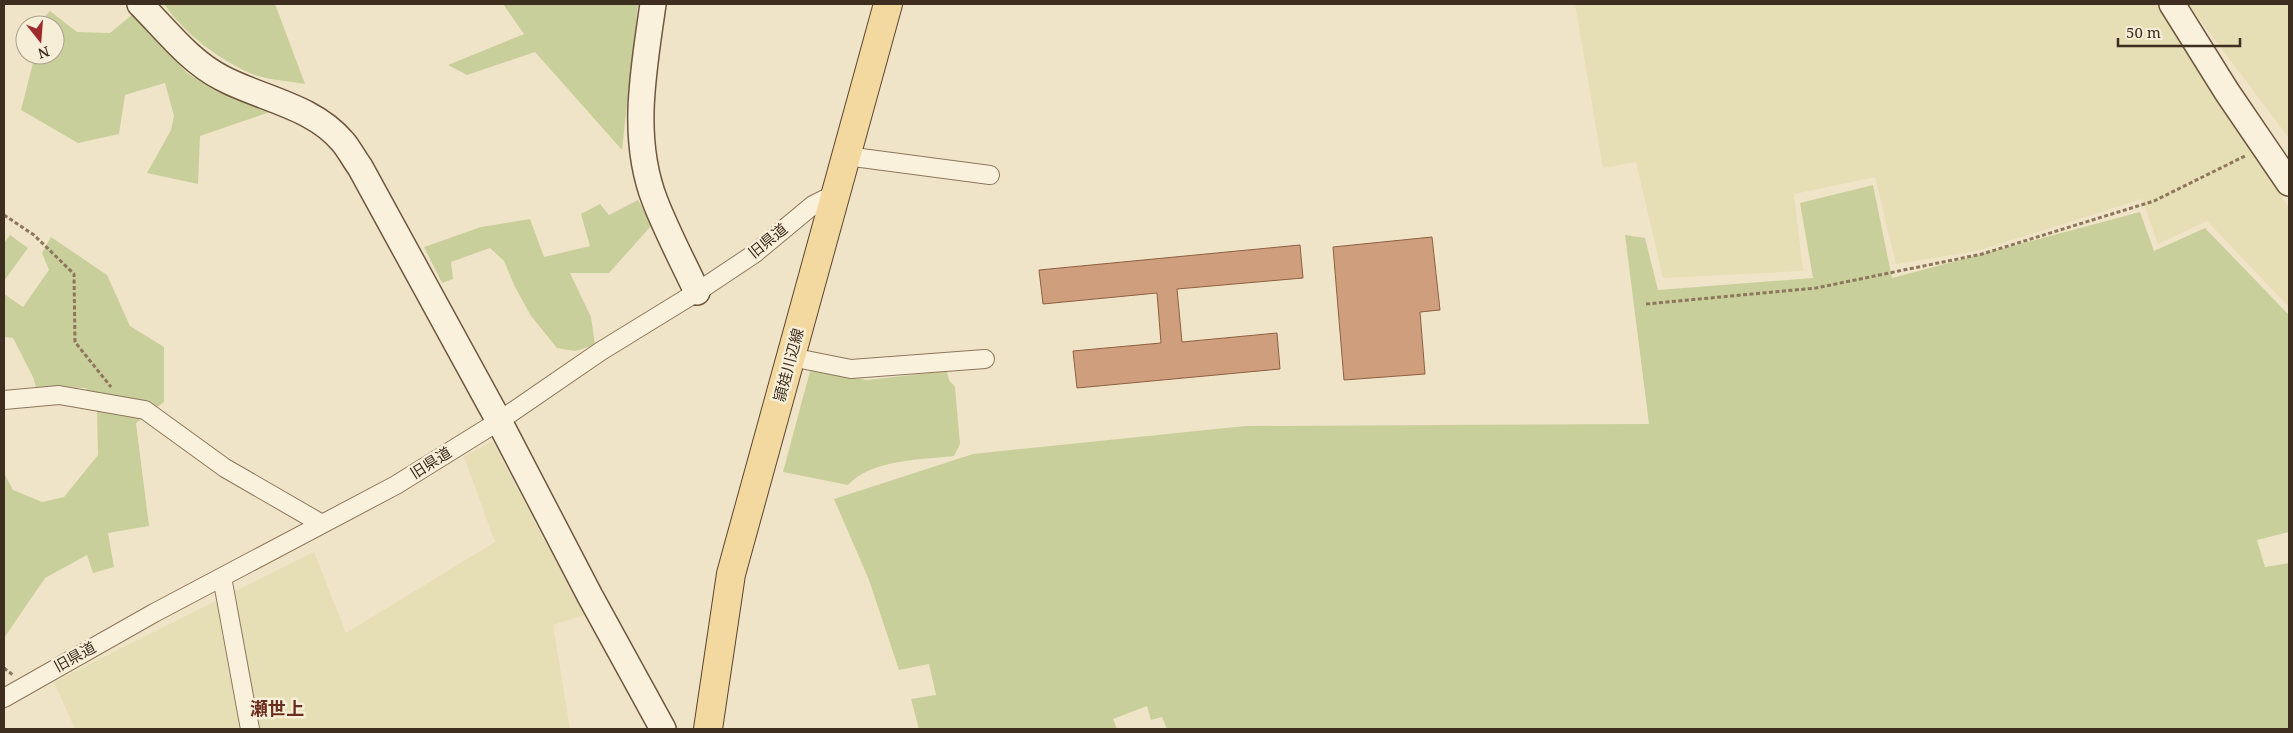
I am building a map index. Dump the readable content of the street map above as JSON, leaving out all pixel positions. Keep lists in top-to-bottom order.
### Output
{
  "streets": {
    "main road": ["頴娃川辺線"],
    "street": ["旧県道"]
  },
  "crossings": [
    ["旧県道", "頴娃川辺線"]
  ],
  "districts": ["瀬世上"],
  "scale_bar": "50 m",
  "north": "bottom"
}
